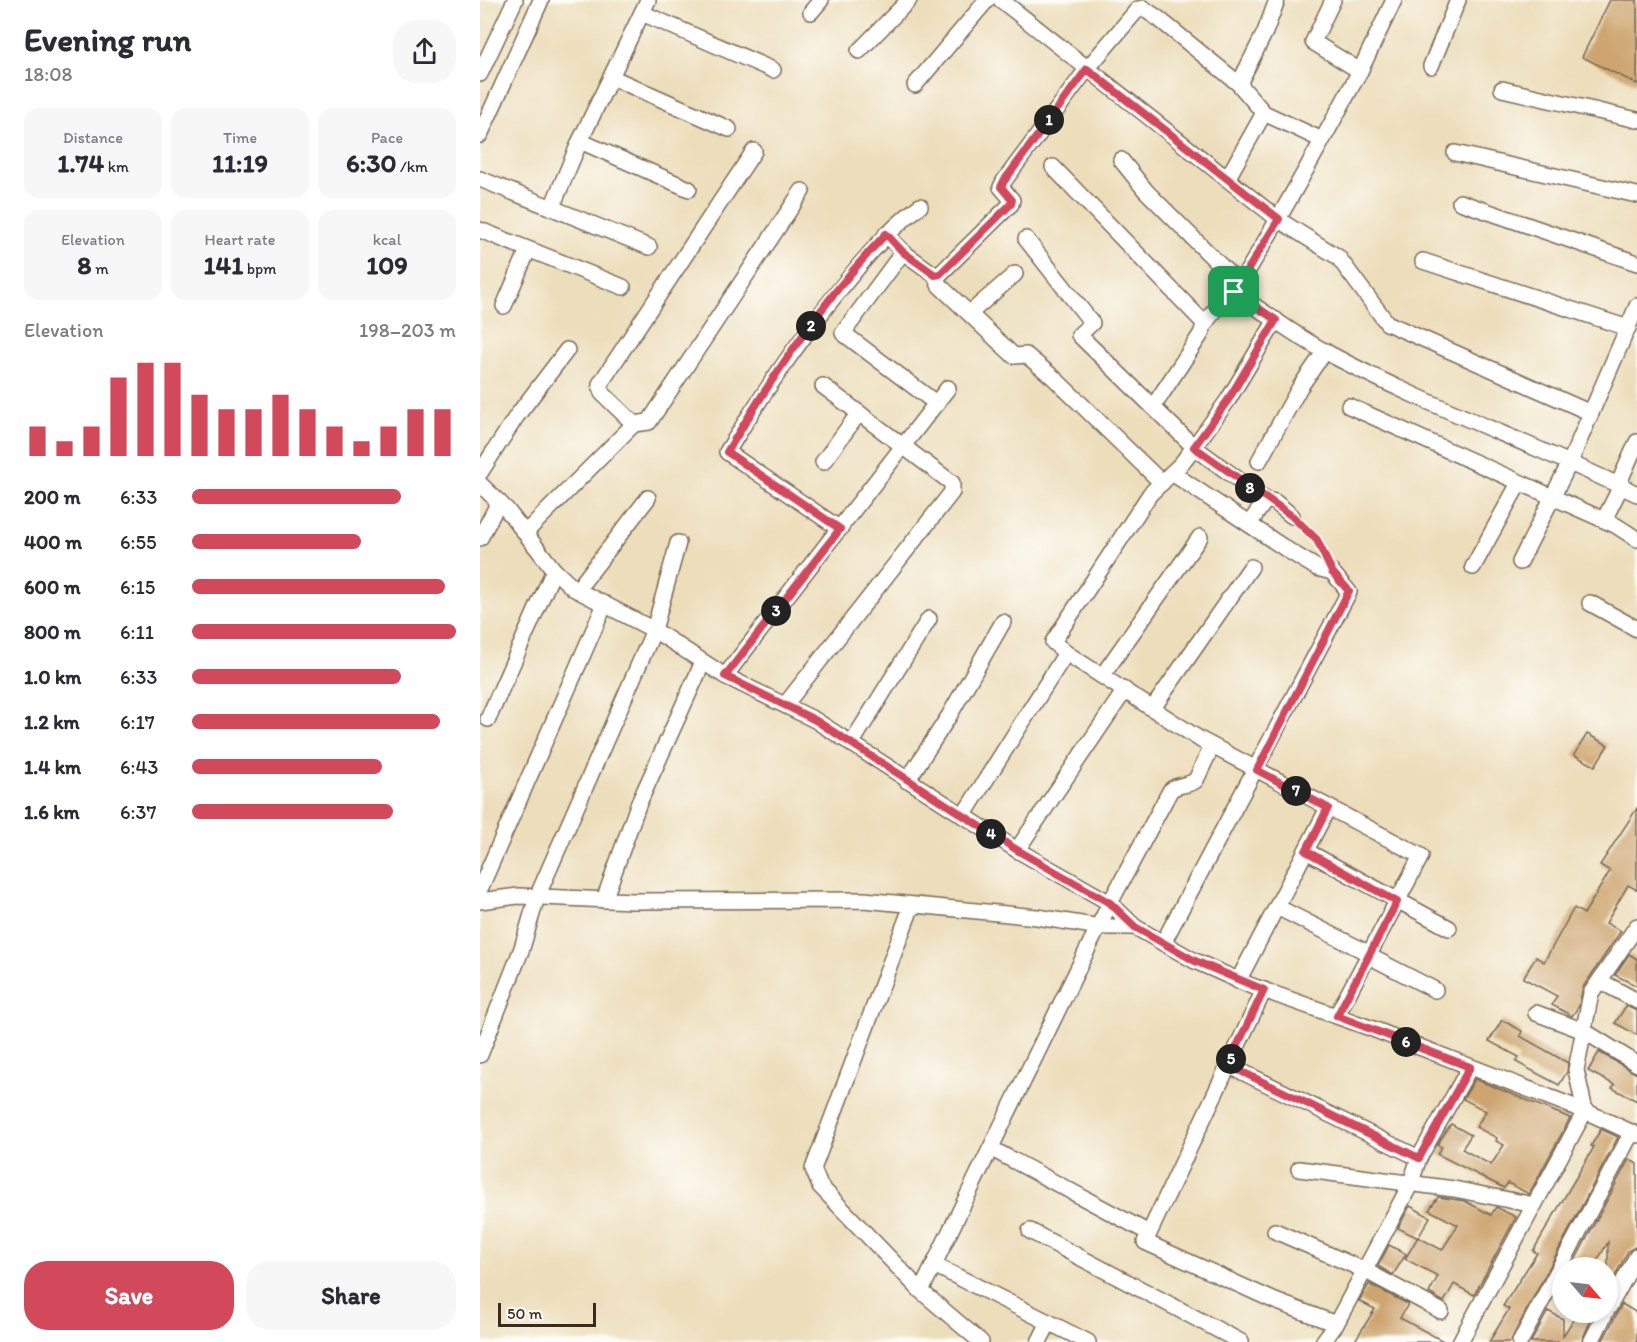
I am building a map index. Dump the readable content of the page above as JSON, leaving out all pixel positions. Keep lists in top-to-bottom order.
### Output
{
  "scale_bar": "50 m",
  "north": "bottom right",
  "page": {
    "heading": ["Evening run", "18:08"],
    "stats": [
      ["Distance", "1.74 km"],
      ["Time", "11:19"],
      ["Pace", "6:30 /km"],
      ["Elevation", "8 m"],
      ["Heart rate", "141 bpm"],
      ["kcal", "109"]
    ],
    "pins": [
      "1",
      "2",
      "8",
      "3",
      "7",
      "4",
      "6",
      "5"
    ],
    "chart": ["Elevation", "198–203 m"],
    "list": [
      {
        "name": "200 m",
        "note": "6:33"
      },
      {
        "name": "400 m",
        "note": "6:55"
      },
      {
        "name": "600 m",
        "note": "6:15"
      },
      {
        "name": "800 m",
        "note": "6:11"
      },
      {
        "name": "1.0 km",
        "note": "6:33"
      },
      {
        "name": "1.2 km",
        "note": "6:17"
      },
      {
        "name": "1.4 km",
        "note": "6:43"
      },
      {
        "name": "1.6 km",
        "note": "6:37"
      }
    ],
    "buttons": ["Save", "Share"],
    "scale": "50 m"
  }
}
